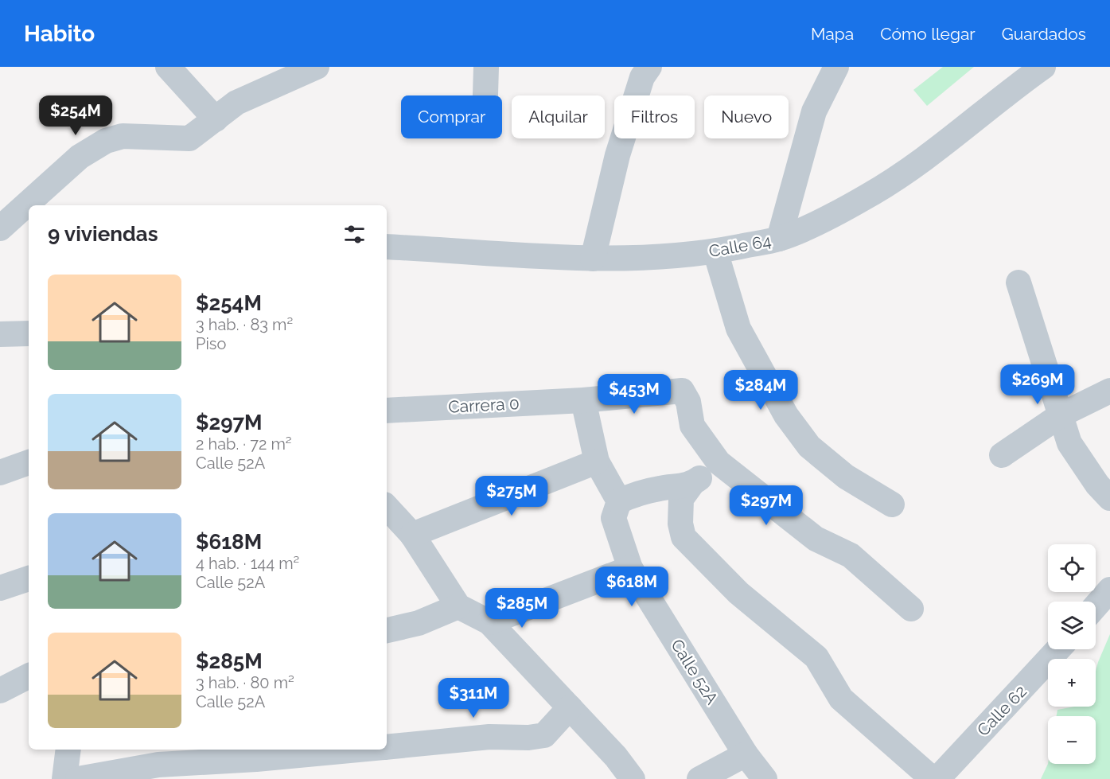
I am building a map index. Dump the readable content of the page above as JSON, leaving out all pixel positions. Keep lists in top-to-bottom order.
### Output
{
  "streets": {
    "street": [
      "Calle 64",
      "Carrera 0",
      "Calle 52A",
      "Calle 62"
    ]
  },
  "page": {
    "header": "Habito",
    "nav": ["Mapa", "Cómo llegar", "Guardados"],
    "price": [
      "$254M",
      "$269M",
      "$284M",
      "$453M",
      "$275M",
      "$297M",
      "$618M",
      "$285M",
      "$311M"
    ],
    "chip": [
      "Comprar",
      "Alquilar",
      "Filtros",
      "Nuevo"
    ],
    "heading": "9 viviendas",
    "list": [
      {
        "name": "$254M",
        "note": "3 hab. · 83 m² · Piso"
      },
      {
        "name": "$297M",
        "note": "2 hab. · 72 m² · Calle 52A"
      },
      {
        "name": "$618M",
        "note": "4 hab. · 144 m² · Calle 52A"
      },
      {
        "name": "$285M",
        "note": "3 hab. · 80 m² · Calle 52A"
      }
    ],
    "map_buttons": ["+", "−"]
  }
}
